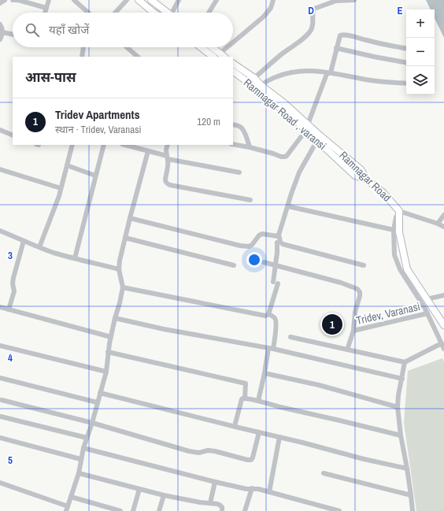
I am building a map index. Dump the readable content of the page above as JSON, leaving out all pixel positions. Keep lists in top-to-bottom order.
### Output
{
  "streets": {
    "main road": ["Ramnagar Road , varansi", "Ramnagar Road"],
    "street": ["Tridev, Varanasi"]
  },
  "crossings": [
    ["Ramnagar Road , varansi", "Ramnagar Road"]
  ],
  "page": {
    "map_buttons": ["+", "−"],
    "search": "यहाँ खोजें",
    "heading": "आस-पास",
    "list": [
      {
        "mark": "1",
        "name": "Tridev Apartments",
        "note": "स्थान · Tridev, Varanasi",
        "value": "120 m"
      }
    ],
    "pins": "1"
  },
  "grid": {
    "columns": ["D", "E"],
    "rows": ["3", "4", "5"]
  }
}
